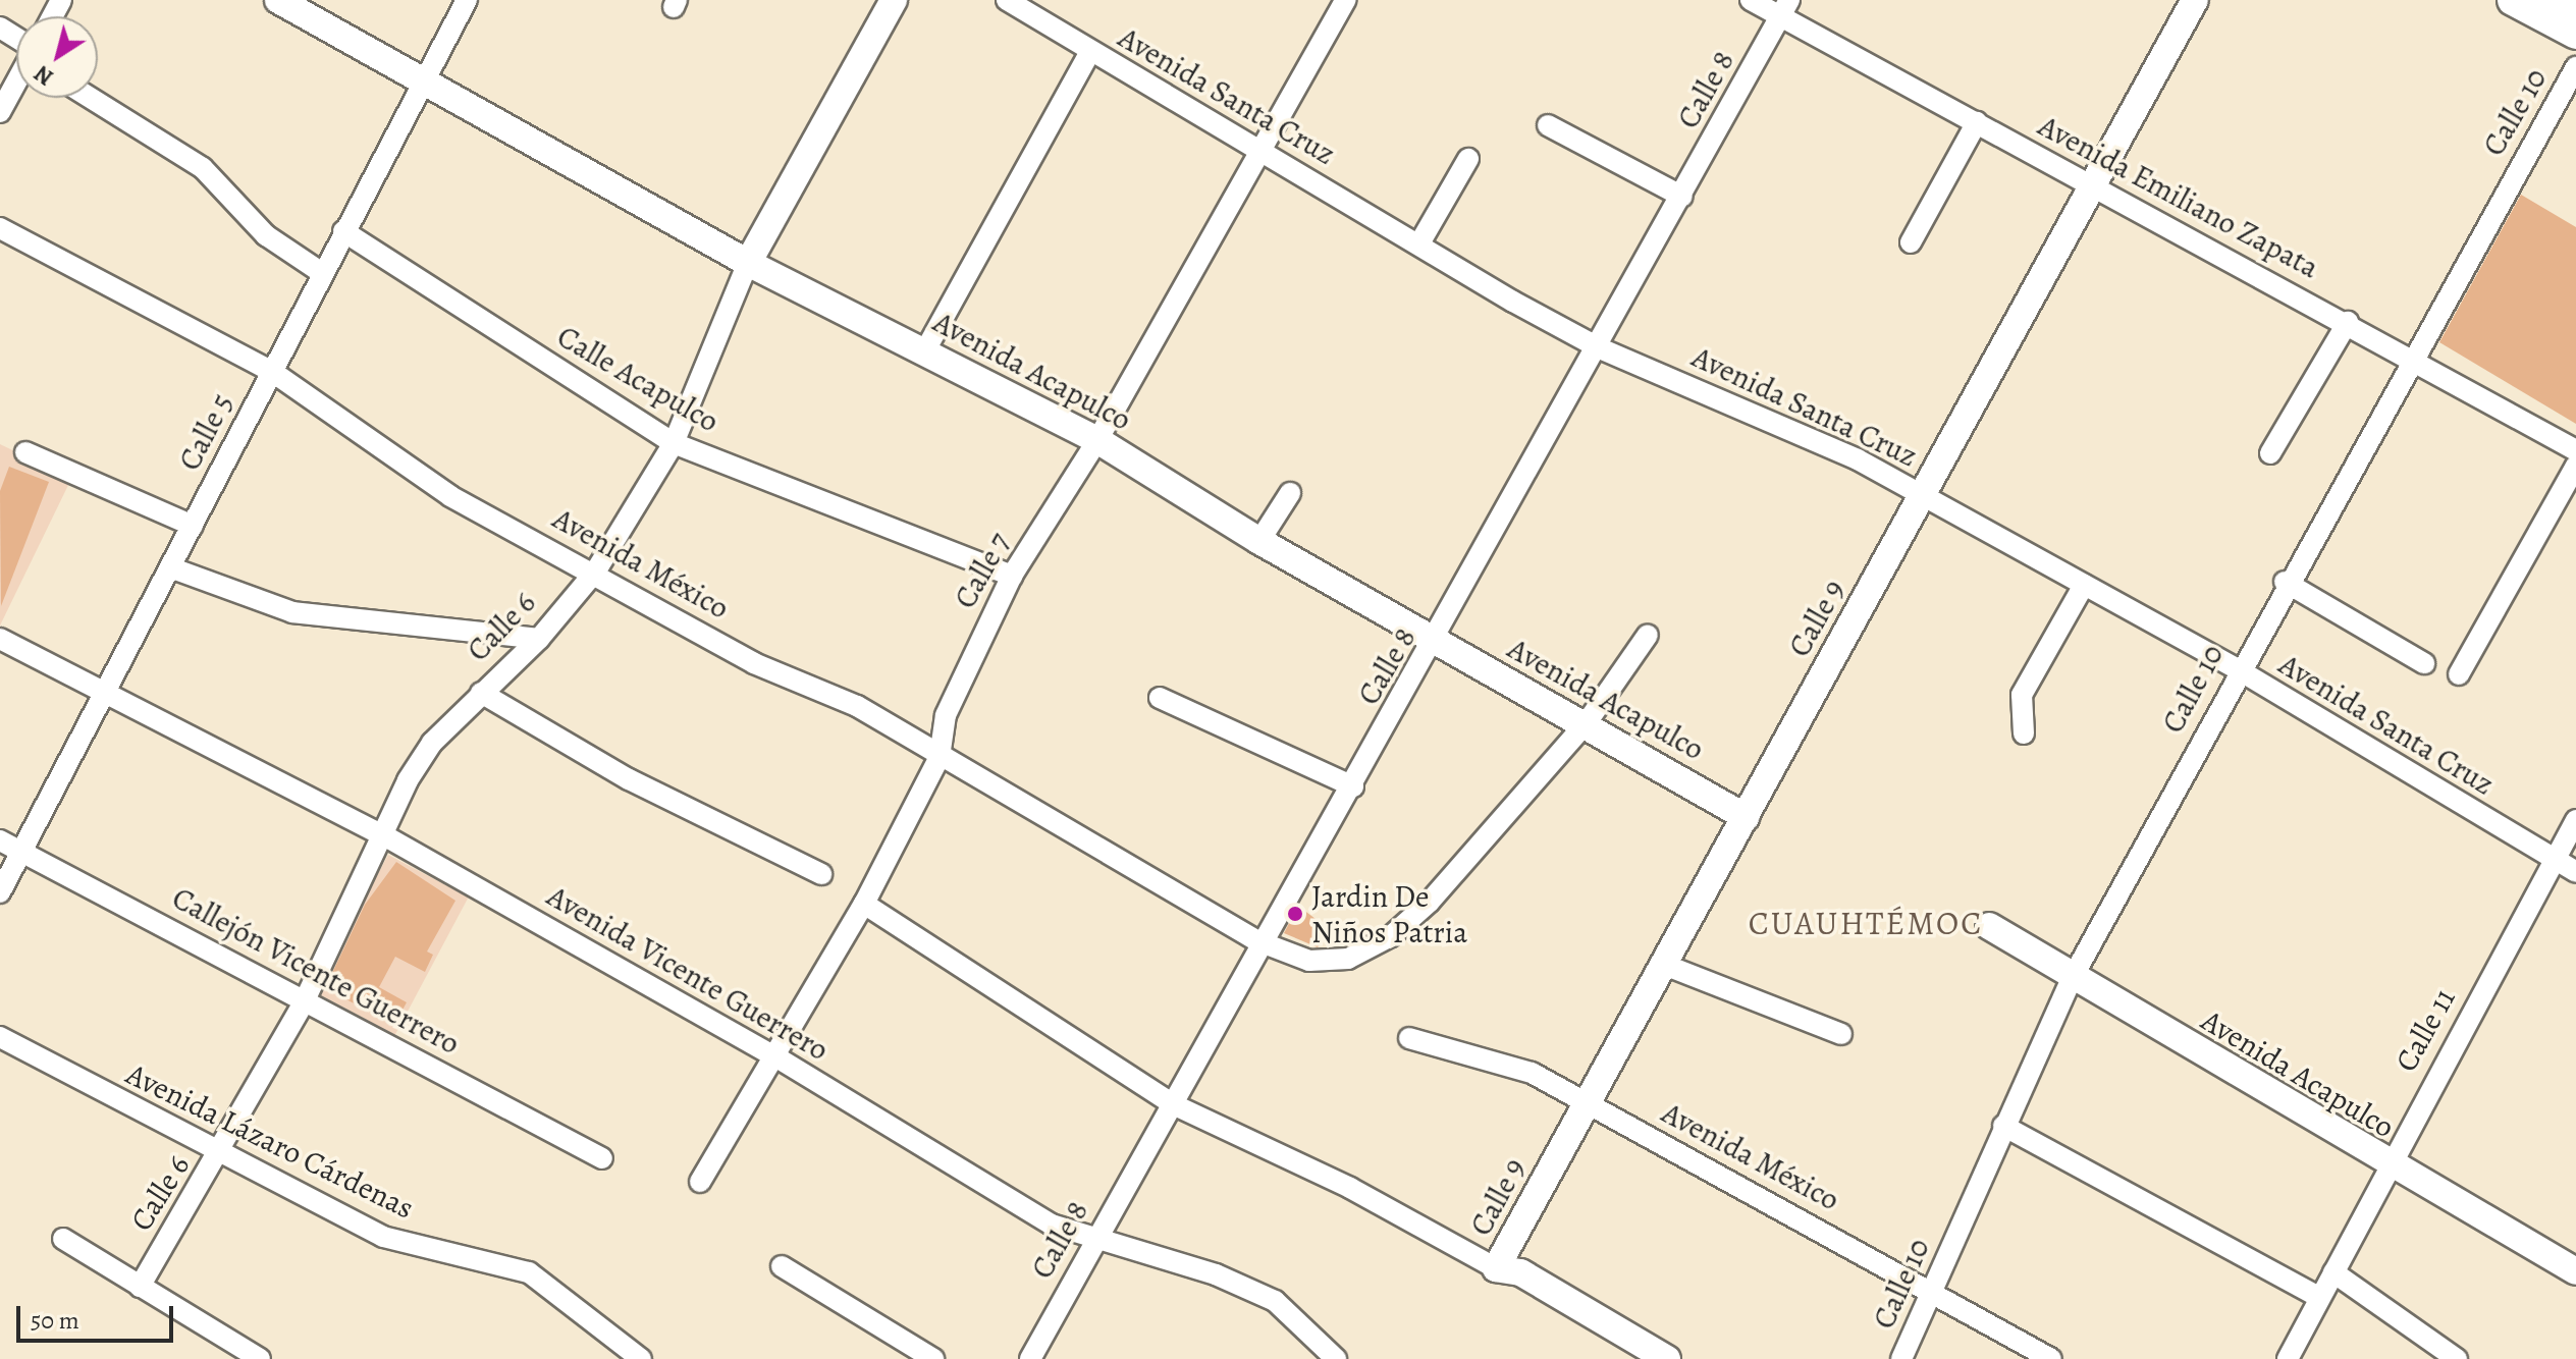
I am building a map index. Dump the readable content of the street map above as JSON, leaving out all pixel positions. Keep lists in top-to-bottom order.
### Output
{
  "streets": {
    "street": [
      "Calle 8",
      "Avenida Santa Cruz",
      "Calle 10",
      "Avenida Emiliano Zapata",
      "Avenida Acapulco",
      "Calle Acapulco",
      "Calle 5",
      "Avenida México",
      "Calle 7",
      "Calle 9",
      "Calle 6",
      "Callejón Vicente Guerrero",
      "Avenida Vicente Guerrero",
      "Calle 11",
      "Avenida Lázaro Cárdenas"
    ]
  },
  "crossings": [
    ["Calle 8", "Avenida Santa Cruz"],
    ["Calle 8", "Avenida Emiliano Zapata"],
    ["Calle 8", "Avenida Acapulco"],
    ["Calle 8", "Avenida México"],
    ["Calle 8", "Avenida Vicente Guerrero"],
    ["Avenida Santa Cruz", "Calle 10"],
    ["Avenida Santa Cruz", "Calle 7"],
    ["Avenida Santa Cruz", "Calle 9"],
    ["Avenida Santa Cruz", "Calle 11"],
    ["Calle 10", "Avenida Emiliano Zapata"],
    ["Calle 10", "Avenida Acapulco"],
    ["Calle 10", "Avenida México"],
    ["Avenida Emiliano Zapata", "Calle 9"],
    ["Avenida Acapulco", "Calle 5"],
    ["Avenida Acapulco", "Avenida México"],
    ["Avenida Acapulco", "Calle 7"],
    ["Avenida Acapulco", "Calle 9"],
    ["Avenida Acapulco", "Calle 6"],
    ["Avenida Acapulco", "Calle 11"],
    ["Calle Acapulco", "Calle 5"],
    ["Calle Acapulco", "Calle 7"],
    ["Calle Acapulco", "Calle 6"],
    ["Calle 5", "Avenida México"],
    ["Calle 5", "Callejón Vicente Guerrero"],
    ["Calle 5", "Avenida Vicente Guerrero"],
    ["Avenida México", "Calle 7"],
    ["Avenida México", "Calle 9"],
    ["Avenida México", "Calle 6"],
    ["Calle 7", "Avenida Vicente Guerrero"],
    ["Calle 6", "Callejón Vicente Guerrero"],
    ["Calle 6", "Avenida Vicente Guerrero"],
    ["Calle 6", "Avenida Lázaro Cárdenas"]
  ],
  "districts": ["CUAUHTÉMOC"],
  "places": ["Jardin De Niños Patria"],
  "scale_bar": "50 m",
  "north": "bottom left"
}
